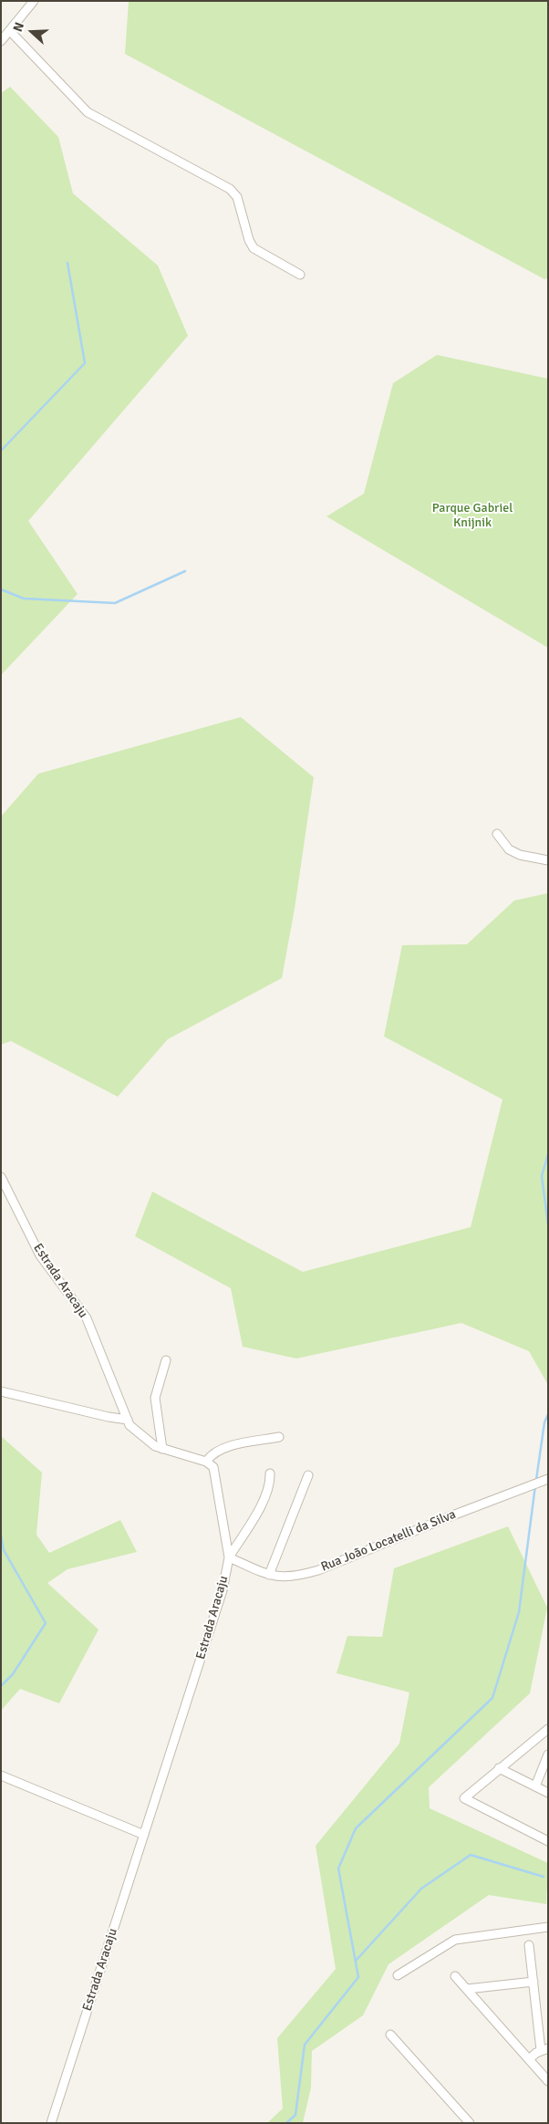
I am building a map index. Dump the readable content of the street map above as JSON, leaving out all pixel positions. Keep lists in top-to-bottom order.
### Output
{
  "streets": {
    "street": ["Estrada Aracaju", "Rua João Locatelli da Silva"]
  },
  "crossings": [
    ["Estrada Aracaju", "Rua João Locatelli da Silva"]
  ],
  "parks": ["Parque Gabriel Knijnik"],
  "north": "left"
}
